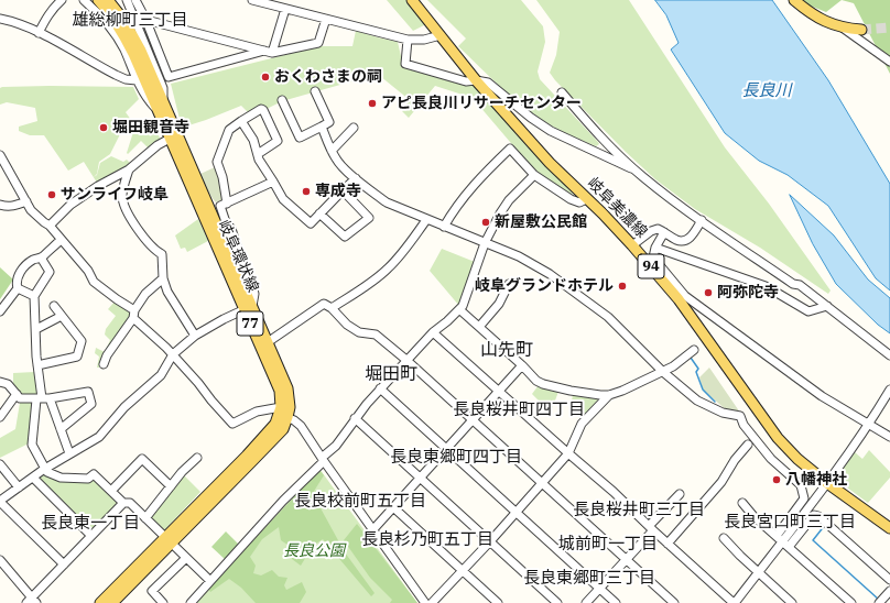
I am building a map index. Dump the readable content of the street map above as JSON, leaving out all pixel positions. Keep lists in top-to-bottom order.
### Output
{
  "streets": {
    "main road": [
      "岐阜美濃線",
      "岐阜環状線",
      "94",
      "77"
    ]
  },
  "districts": [
    "雄総柳町三丁目",
    "山先町",
    "堀田町",
    "長良桜井町四丁目",
    "長良東郷町四丁目",
    "長良校前町五丁目",
    "長良桜井町三丁目",
    "長良宮口町三丁目",
    "長良東一丁目",
    "長良杉乃町五丁目",
    "城前町一丁目",
    "長良東郷町三丁目"
  ],
  "water": ["長良川"],
  "parks": ["長良公園"],
  "places": [
    "おくわさまの祠",
    "アピ長良川リサーチセンター",
    "堀田観音寺",
    "専成寺",
    "サンライフ岐阜",
    "新屋敷公民館",
    "岐阜グランドホテル",
    "阿弥陀寺",
    "八幡神社"
  ]
}
